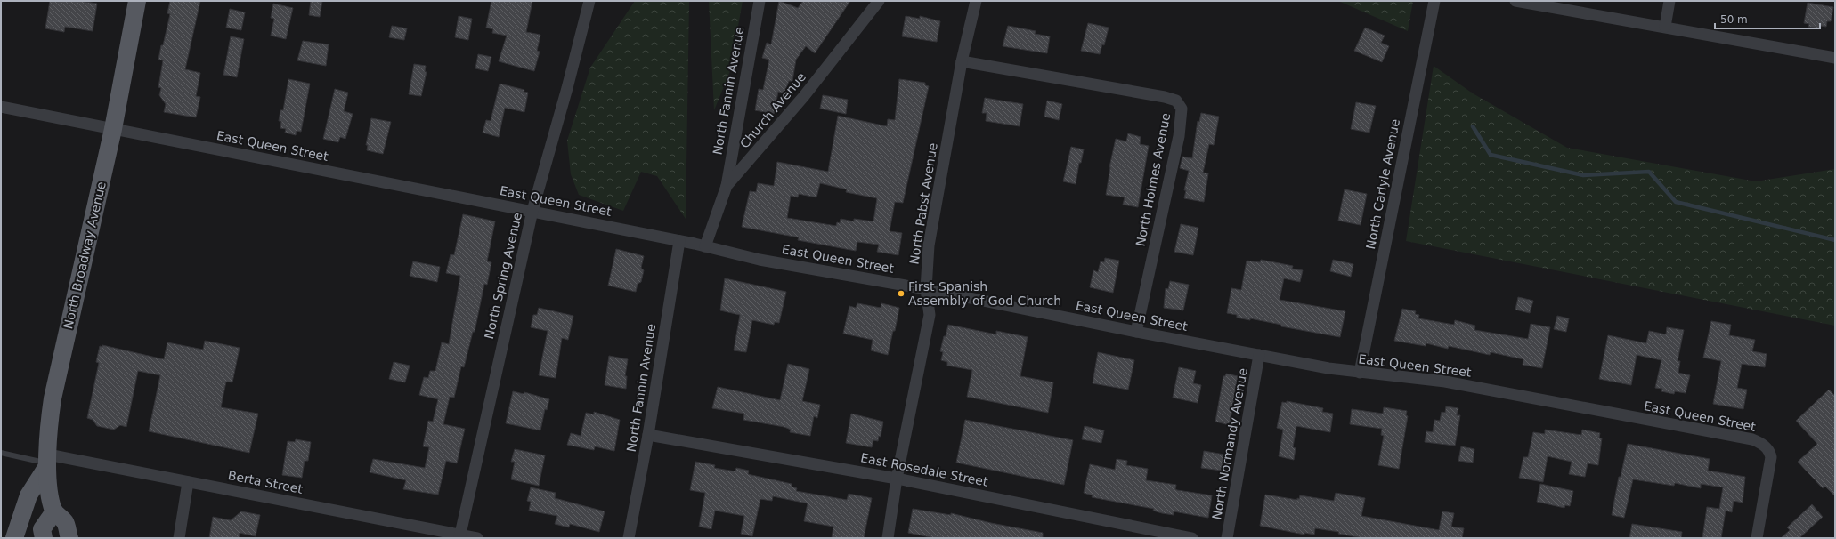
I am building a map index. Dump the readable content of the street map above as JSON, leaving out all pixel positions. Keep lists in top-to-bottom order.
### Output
{
  "streets": {
    "main road": ["North Broadway Avenue"],
    "street": [
      "North Fannin Avenue",
      "Church Avenue",
      "East Queen Street",
      "North Holmes Avenue",
      "North Carlyle Avenue",
      "North Pabst Avenue",
      "North Spring Avenue",
      "North Normandy Avenue",
      "East Rosedale Street",
      "Berta Street"
    ]
  },
  "crossings": [
    ["North Fannin Avenue", "Church Avenue"],
    ["North Fannin Avenue", "East Queen Street"],
    ["North Fannin Avenue", "East Rosedale Street"],
    ["Church Avenue", "East Queen Street"],
    ["East Queen Street", "North Holmes Avenue"],
    ["East Queen Street", "North Carlyle Avenue"],
    ["East Queen Street", "North Pabst Avenue"],
    ["East Queen Street", "North Broadway Avenue"],
    ["East Queen Street", "North Spring Avenue"],
    ["East Queen Street", "North Normandy Avenue"],
    ["North Holmes Avenue", "North Pabst Avenue"],
    ["North Pabst Avenue", "East Rosedale Street"],
    ["North Broadway Avenue", "Berta Street"],
    ["North Spring Avenue", "Berta Street"]
  ],
  "places": ["First Spanish Assembly of God Church"],
  "scale_bar": "50 m"
}
